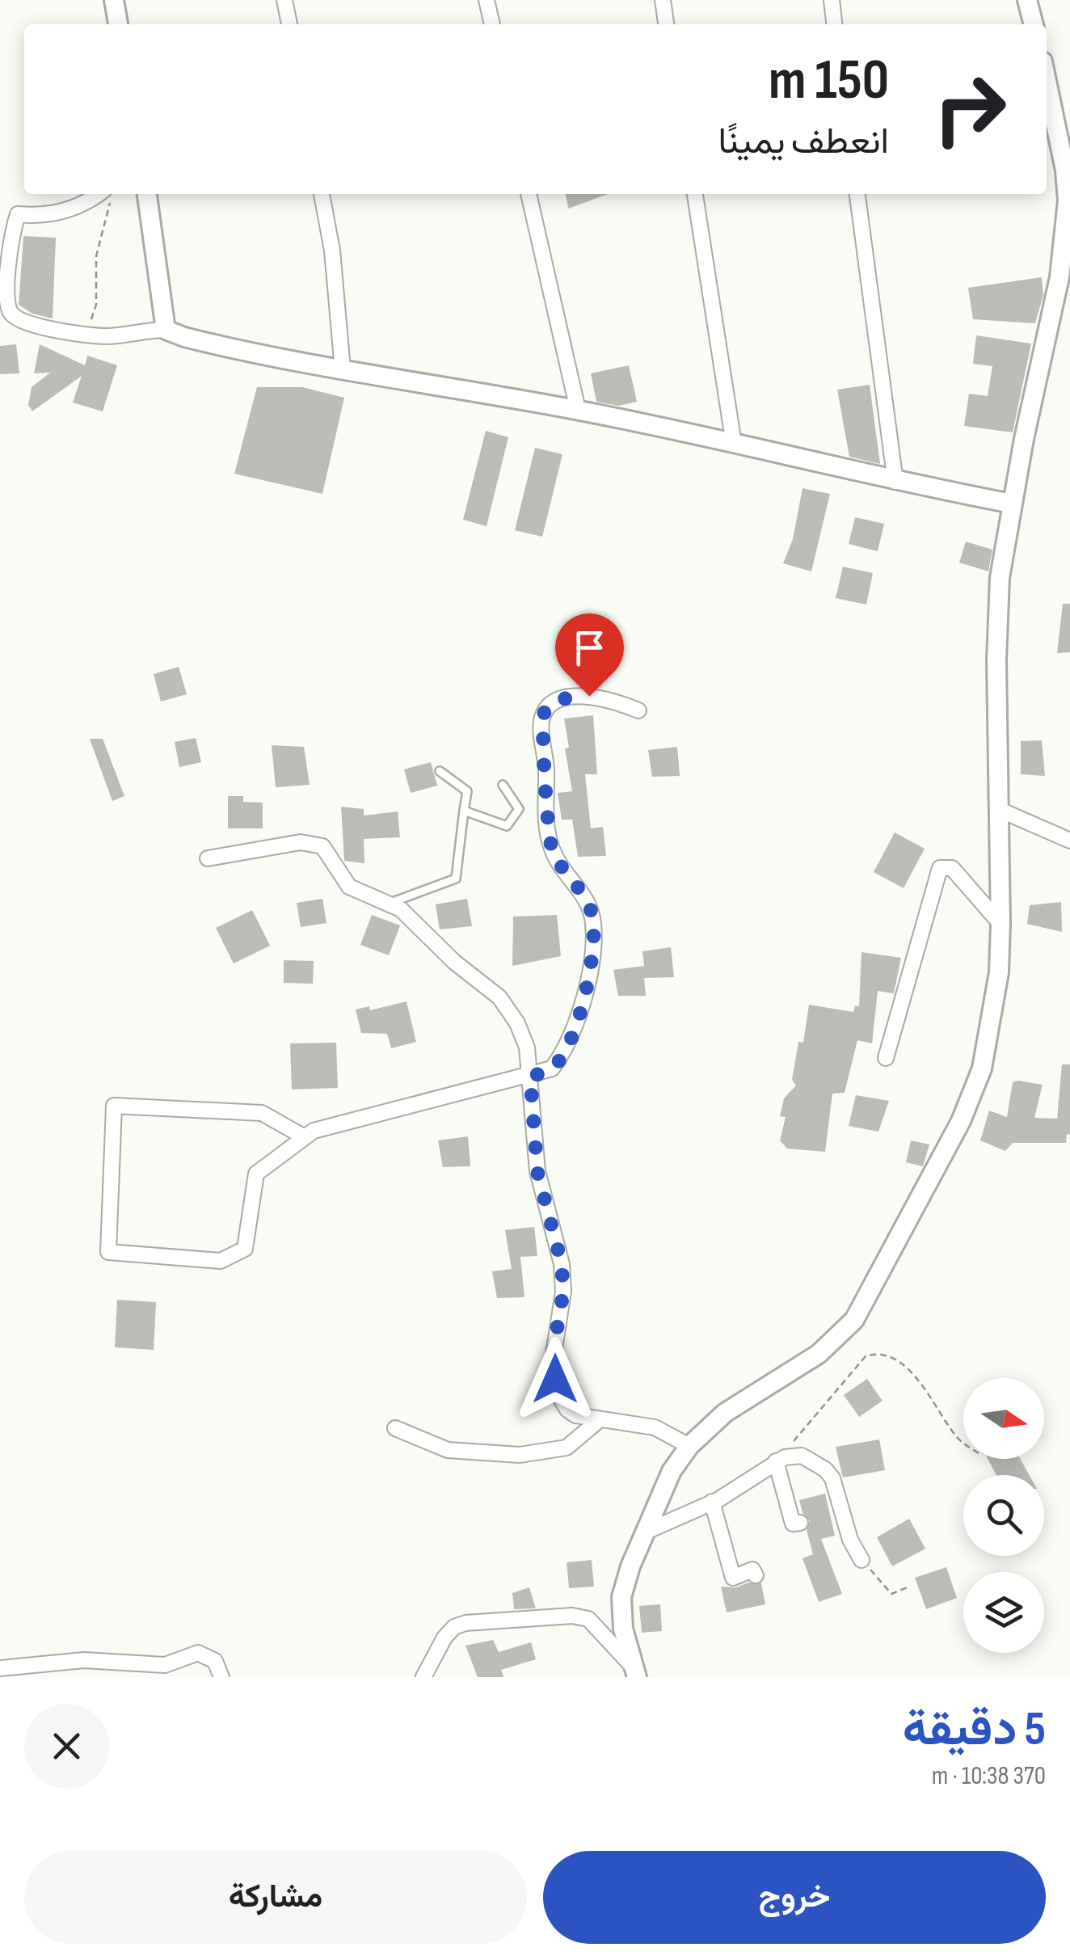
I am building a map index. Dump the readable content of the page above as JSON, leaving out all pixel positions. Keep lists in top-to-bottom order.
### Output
{
  "north": "right",
  "page": {
    "turn": ["150 m", "انعطف يمينًا"],
    "heading": ["5 دقيقة", "370 m · 10:38"],
    "buttons": ["خروج", "مشاركة"]
  }
}
